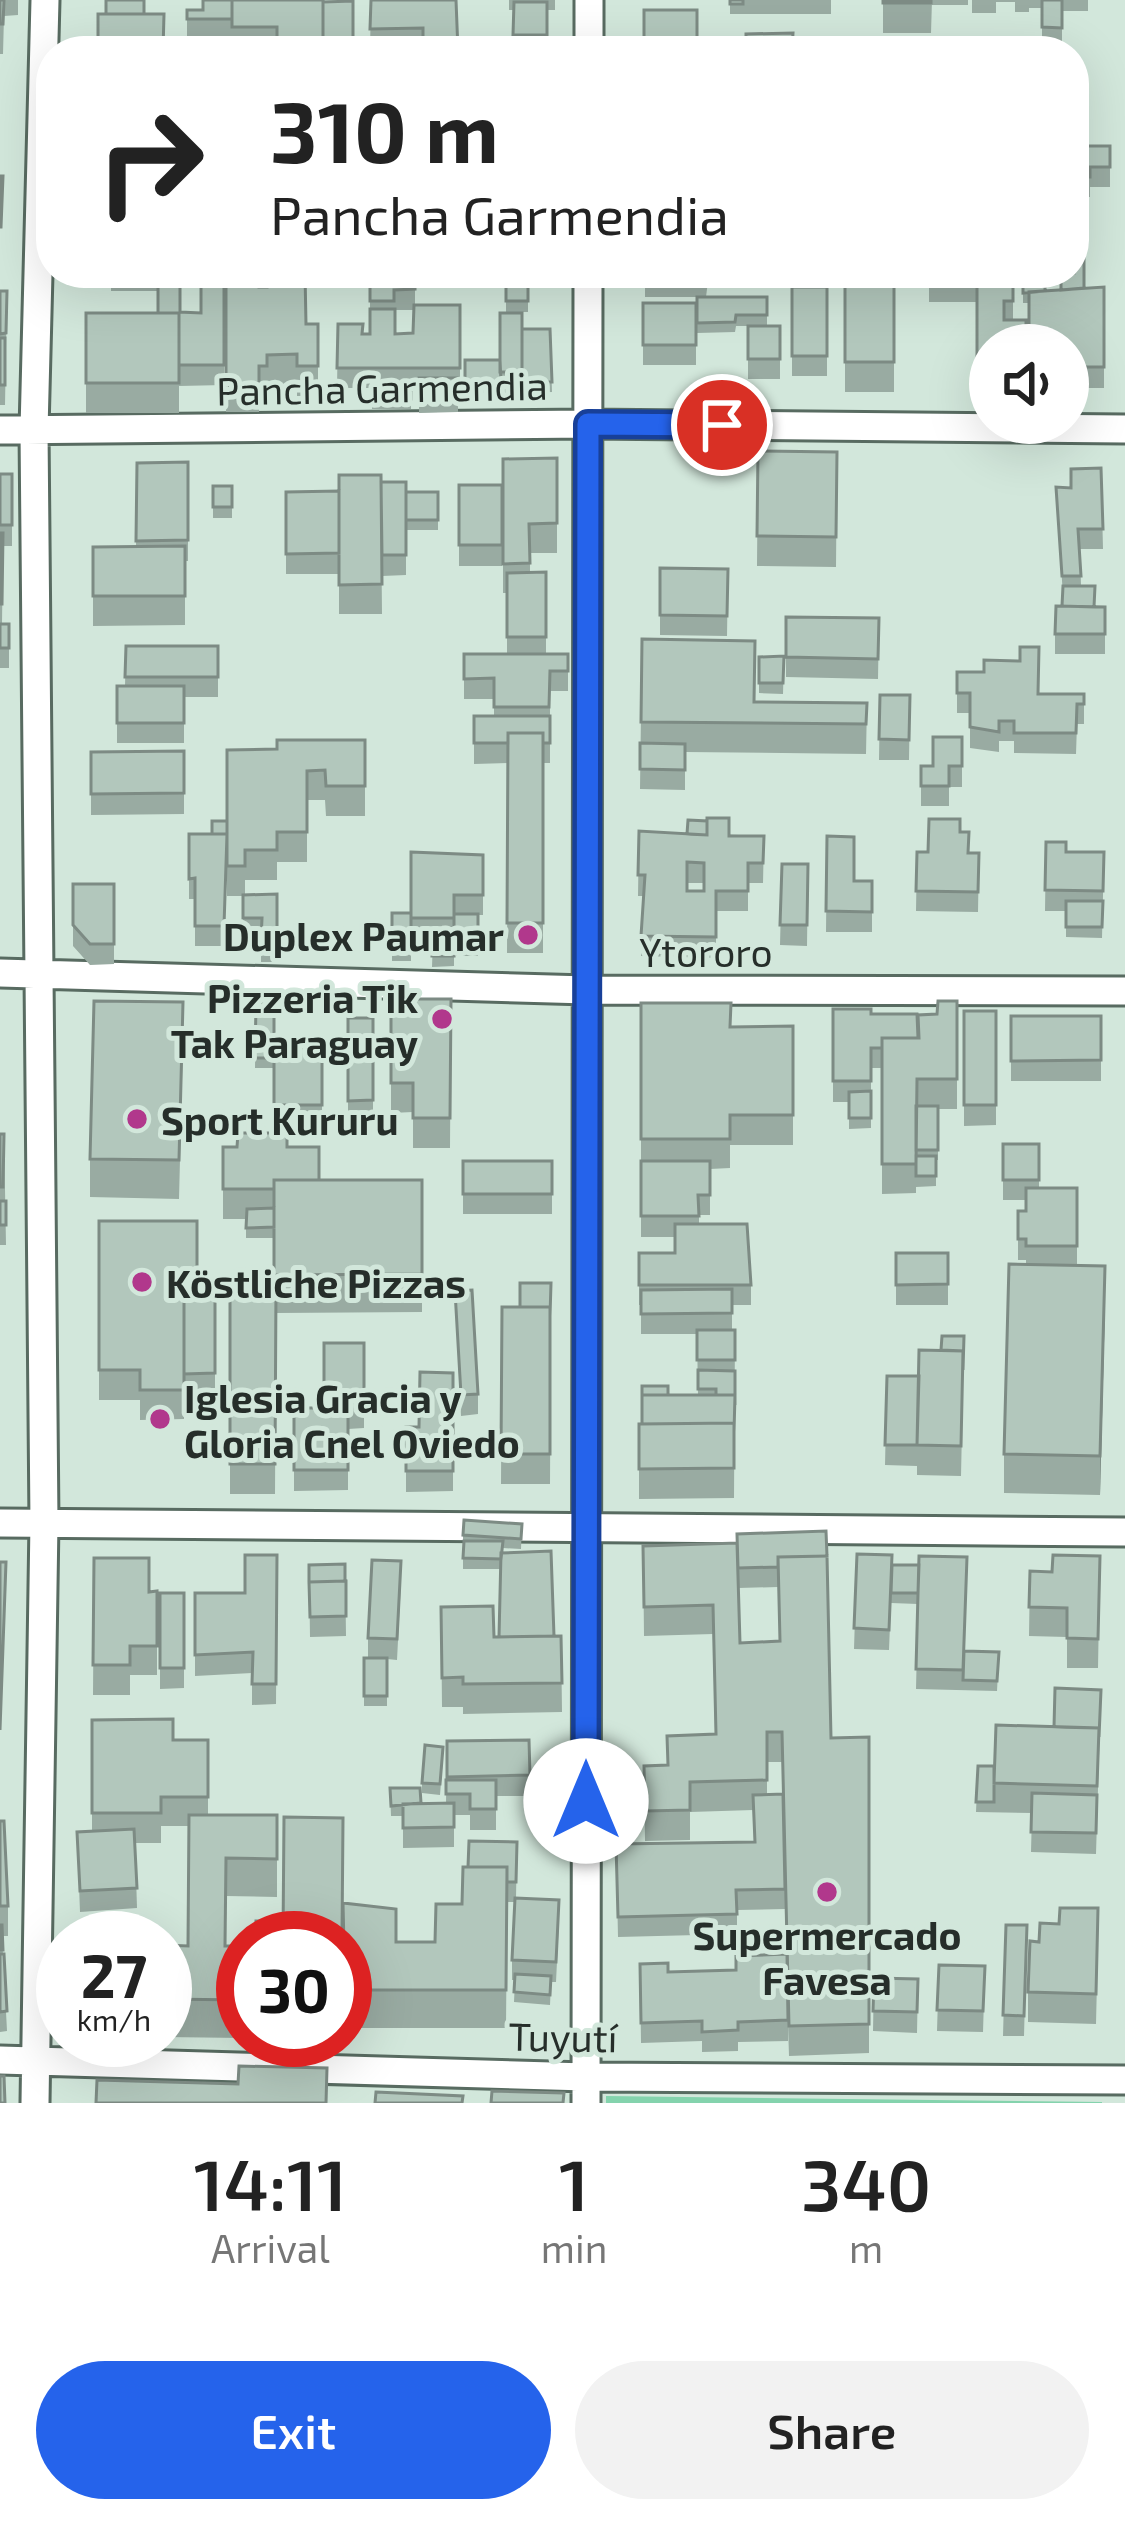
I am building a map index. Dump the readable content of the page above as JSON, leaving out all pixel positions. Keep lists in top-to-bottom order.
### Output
{
  "streets": {
    "street": ["Pancha Garmendia", "Ytororo", "Tuyutí"]
  },
  "places": [
    "Duplex Paumar",
    "Pizzeria Tik Tak Paraguay",
    "Sport Kururu",
    "Köstliche Pizzas",
    "Iglesia Gracia y Gloria Cnel Oviedo",
    "Supermercado Favesa"
  ],
  "page": {
    "turn": ["310 m", "Pancha Garmendia"],
    "speed": "27 km/h",
    "limit": "30",
    "eta": [
      "14:11",
      "Arrival",
      "1",
      "min",
      "340",
      "m"
    ],
    "buttons": ["Exit", "Share"]
  }
}
